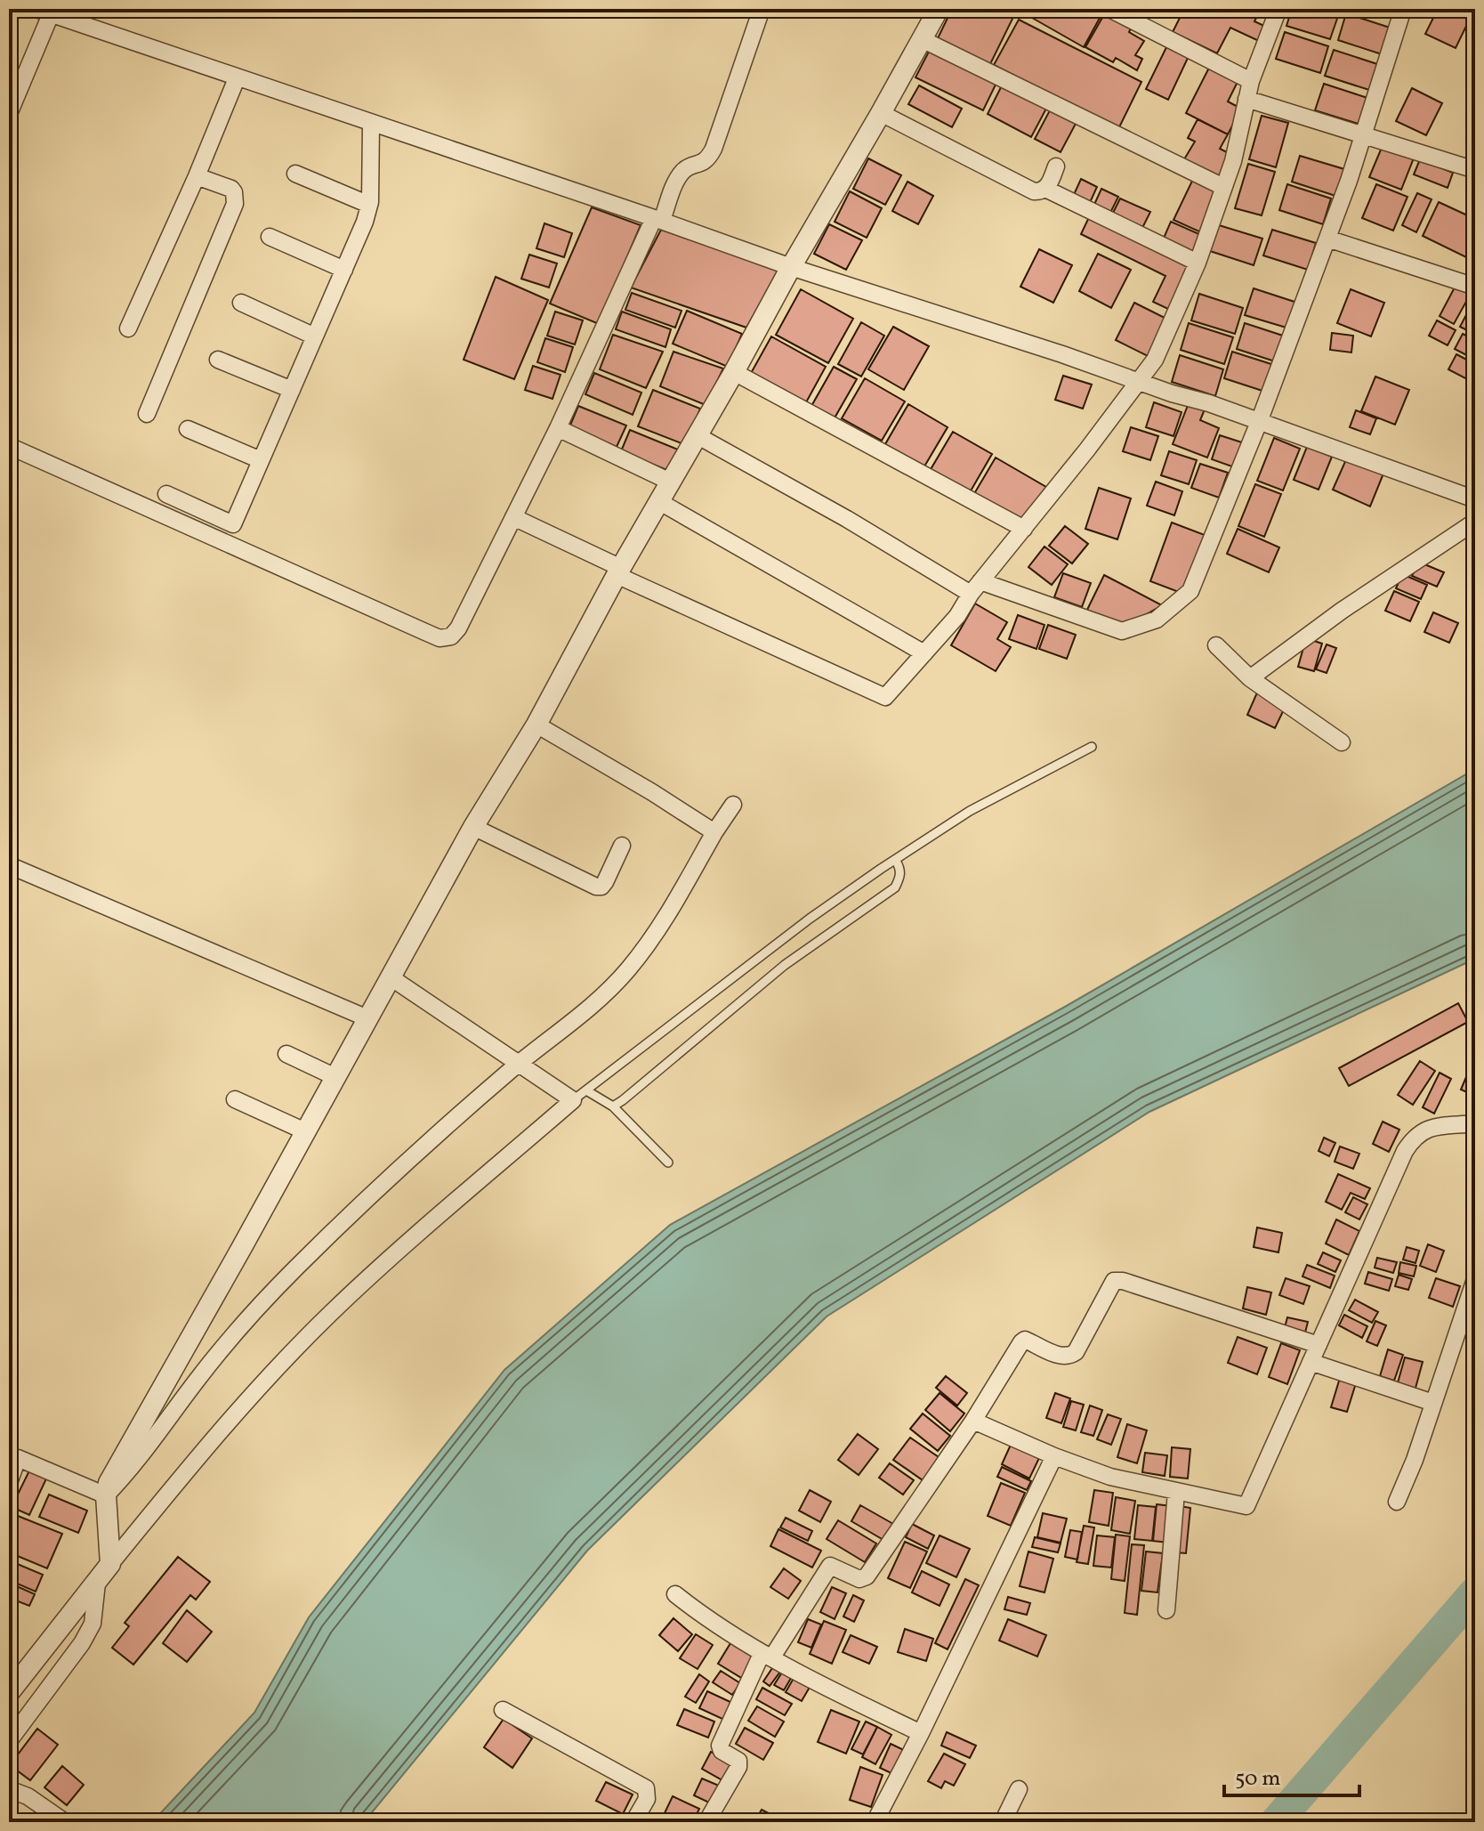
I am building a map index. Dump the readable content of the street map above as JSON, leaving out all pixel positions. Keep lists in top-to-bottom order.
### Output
{
  "scale_bar": "50 m"
}
